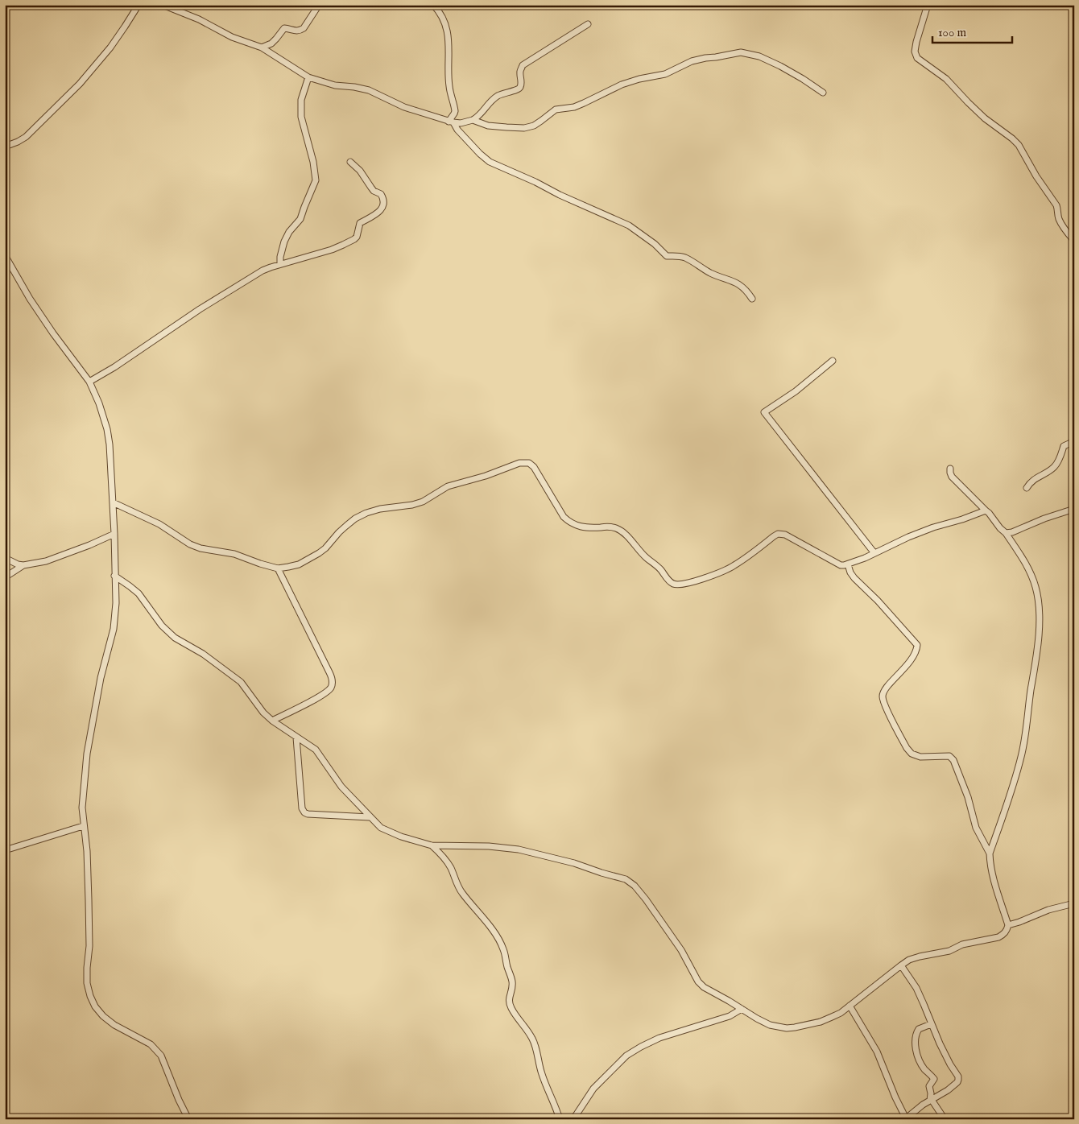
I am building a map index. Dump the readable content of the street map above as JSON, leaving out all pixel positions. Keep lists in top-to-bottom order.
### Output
{
  "scale_bar": "100 m"
}
